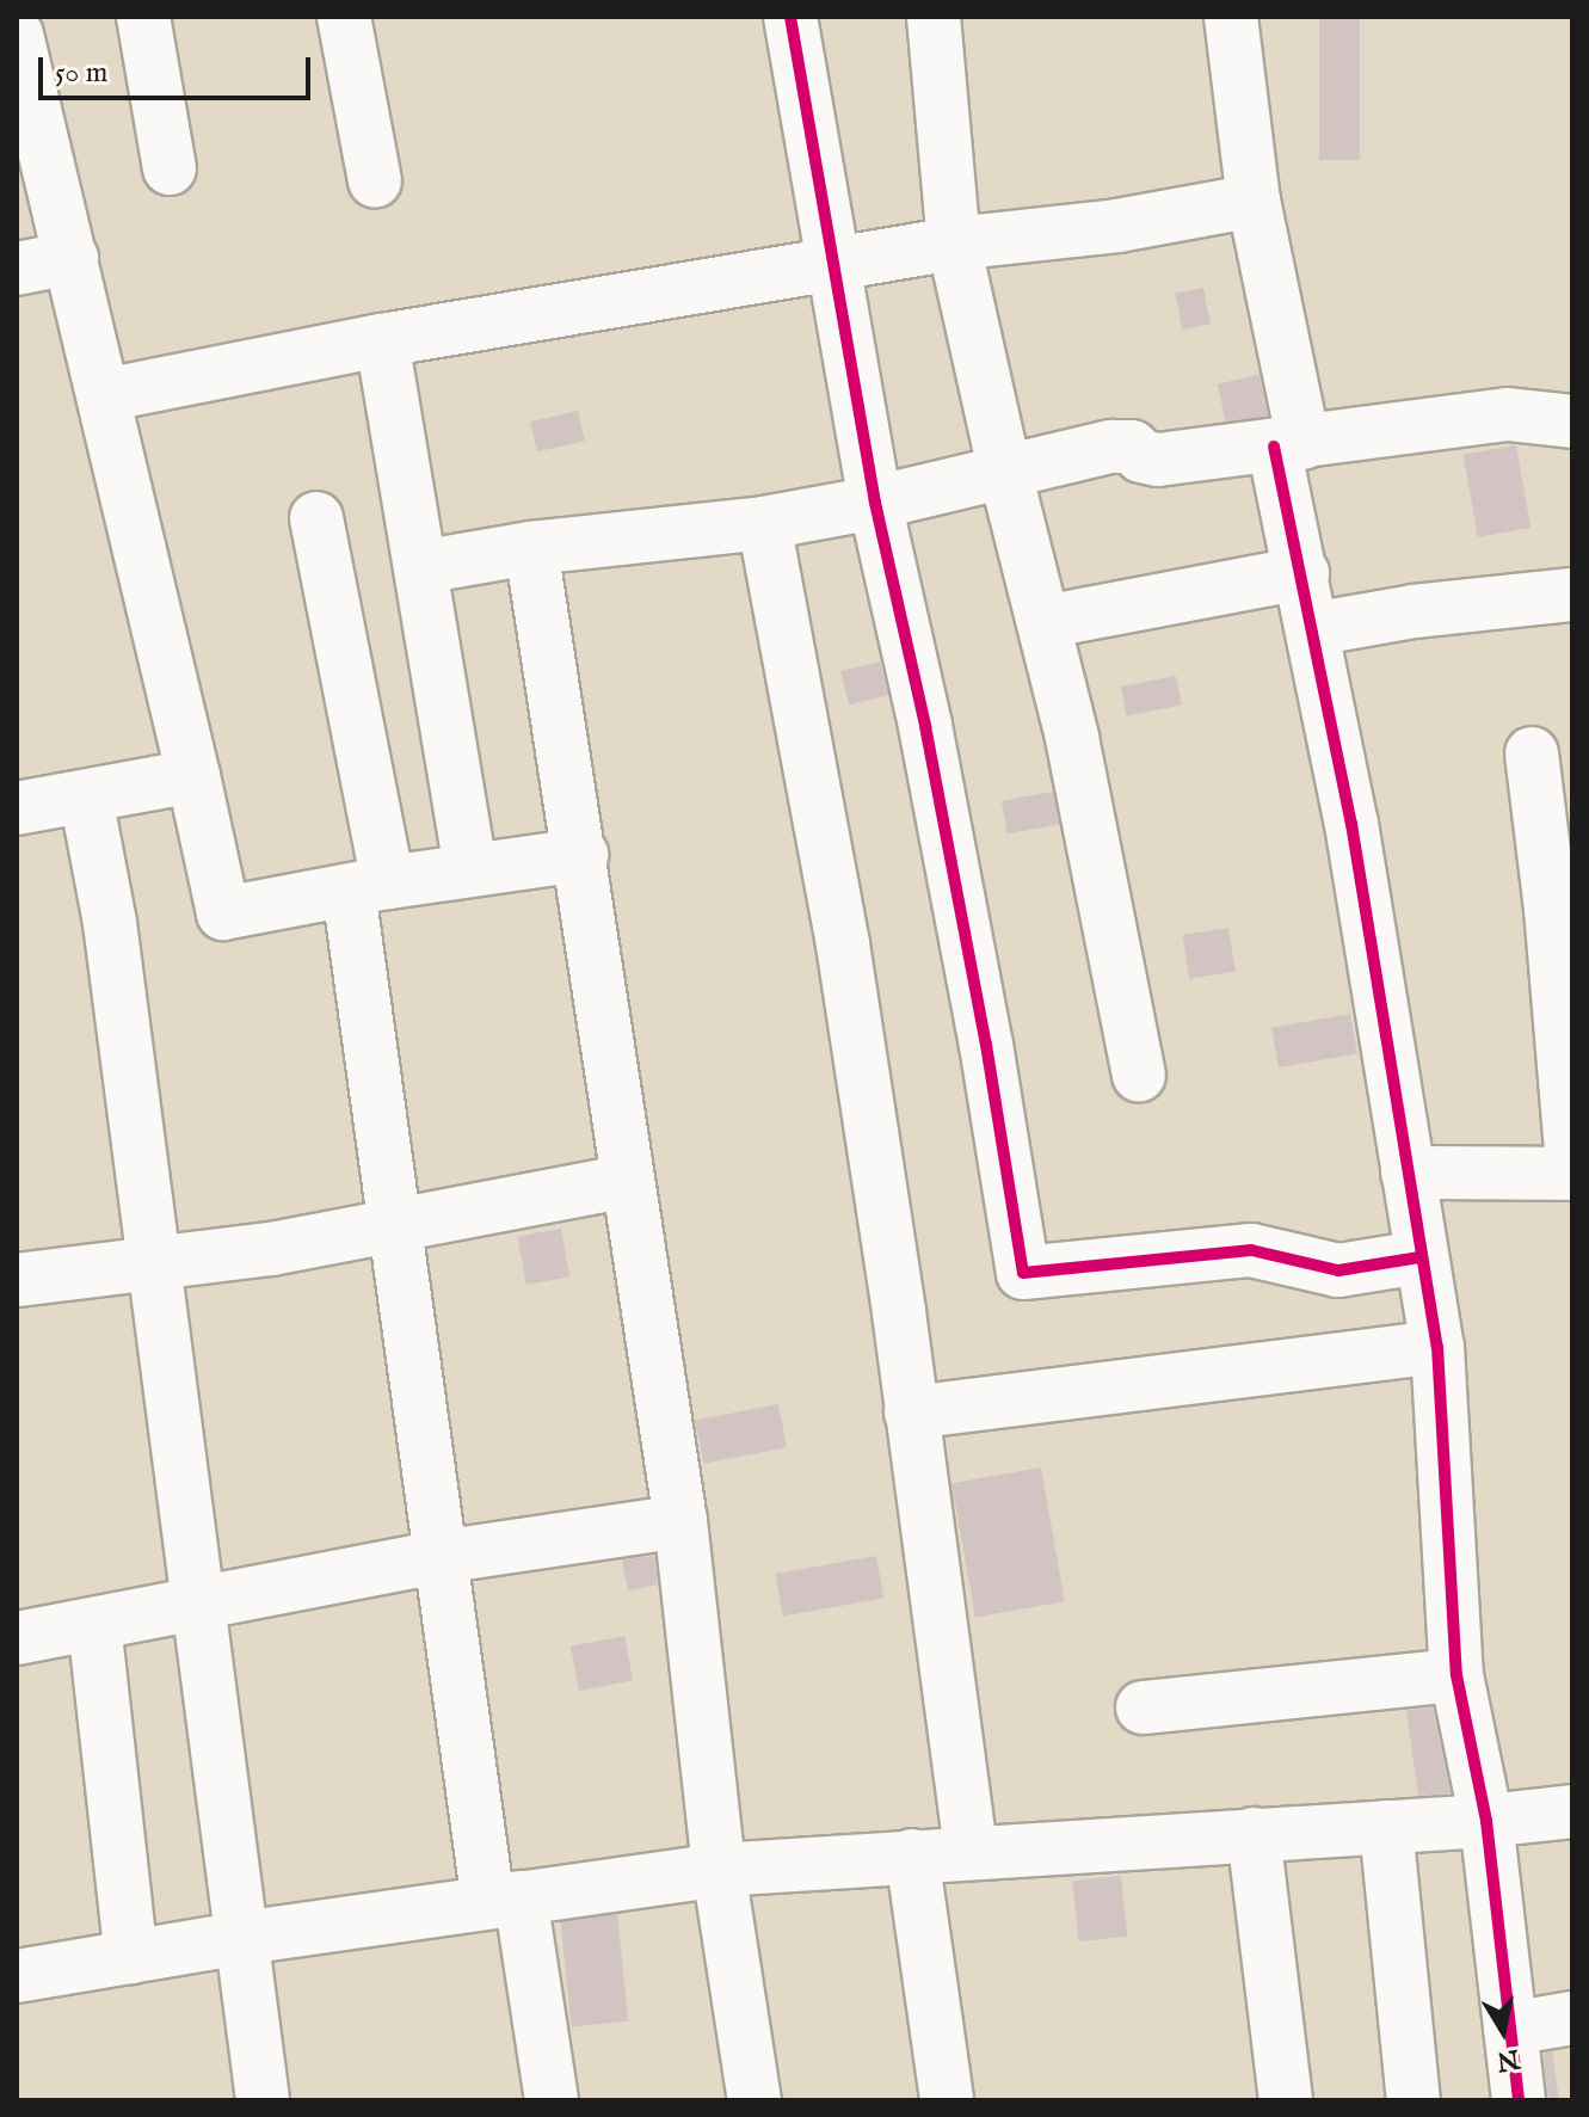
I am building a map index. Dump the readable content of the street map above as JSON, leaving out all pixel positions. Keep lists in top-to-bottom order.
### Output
{
  "scale_bar": "50 m",
  "north": "bottom"
}
